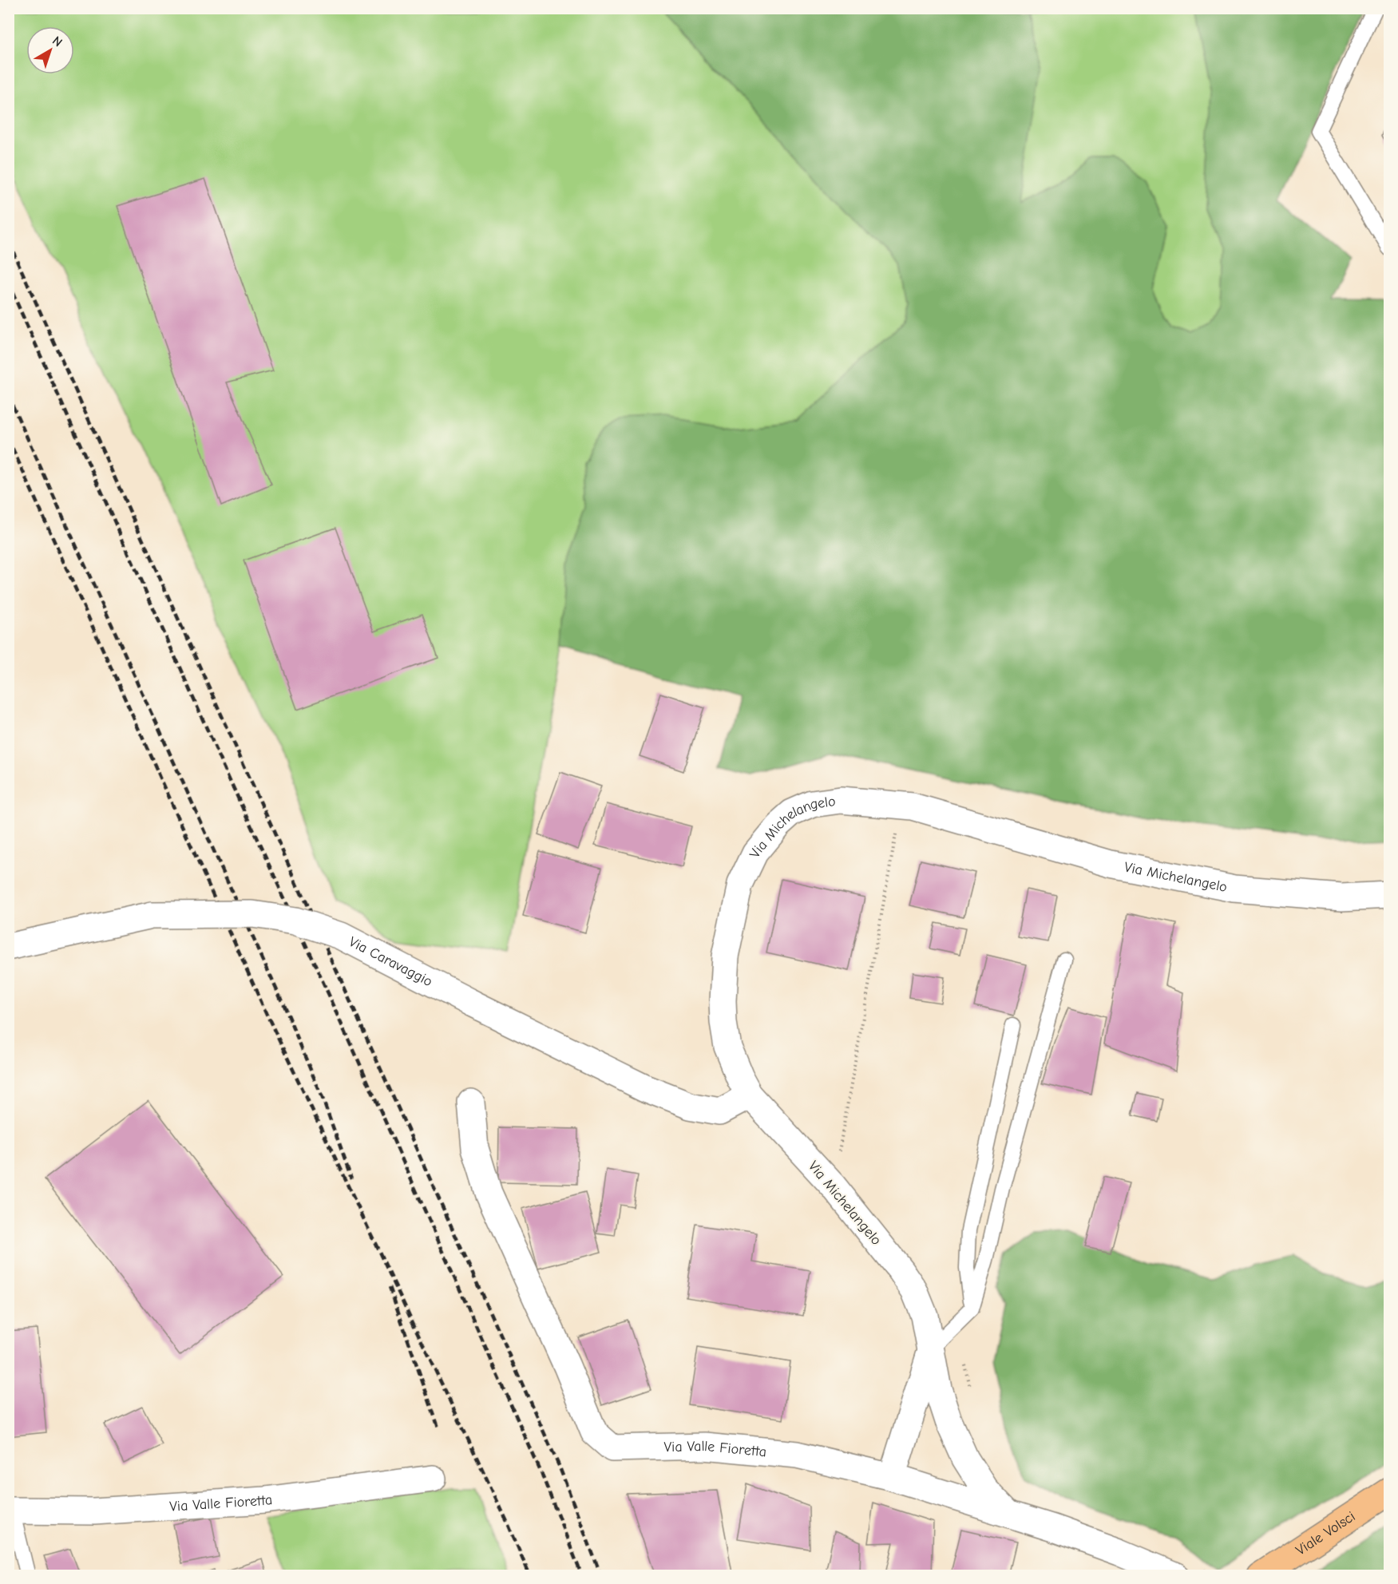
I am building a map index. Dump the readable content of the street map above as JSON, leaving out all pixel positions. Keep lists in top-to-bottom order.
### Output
{
  "streets": {
    "main road": ["Viale Volsci"],
    "street": ["Via Michelangelo", "Via Caravaggio", "Via Valle Fioretta"]
  },
  "crossings": [
    ["Via Michelangelo", "Via Caravaggio"],
    ["Via Michelangelo", "Via Valle Fioretta"]
  ],
  "north": "top right"
}
